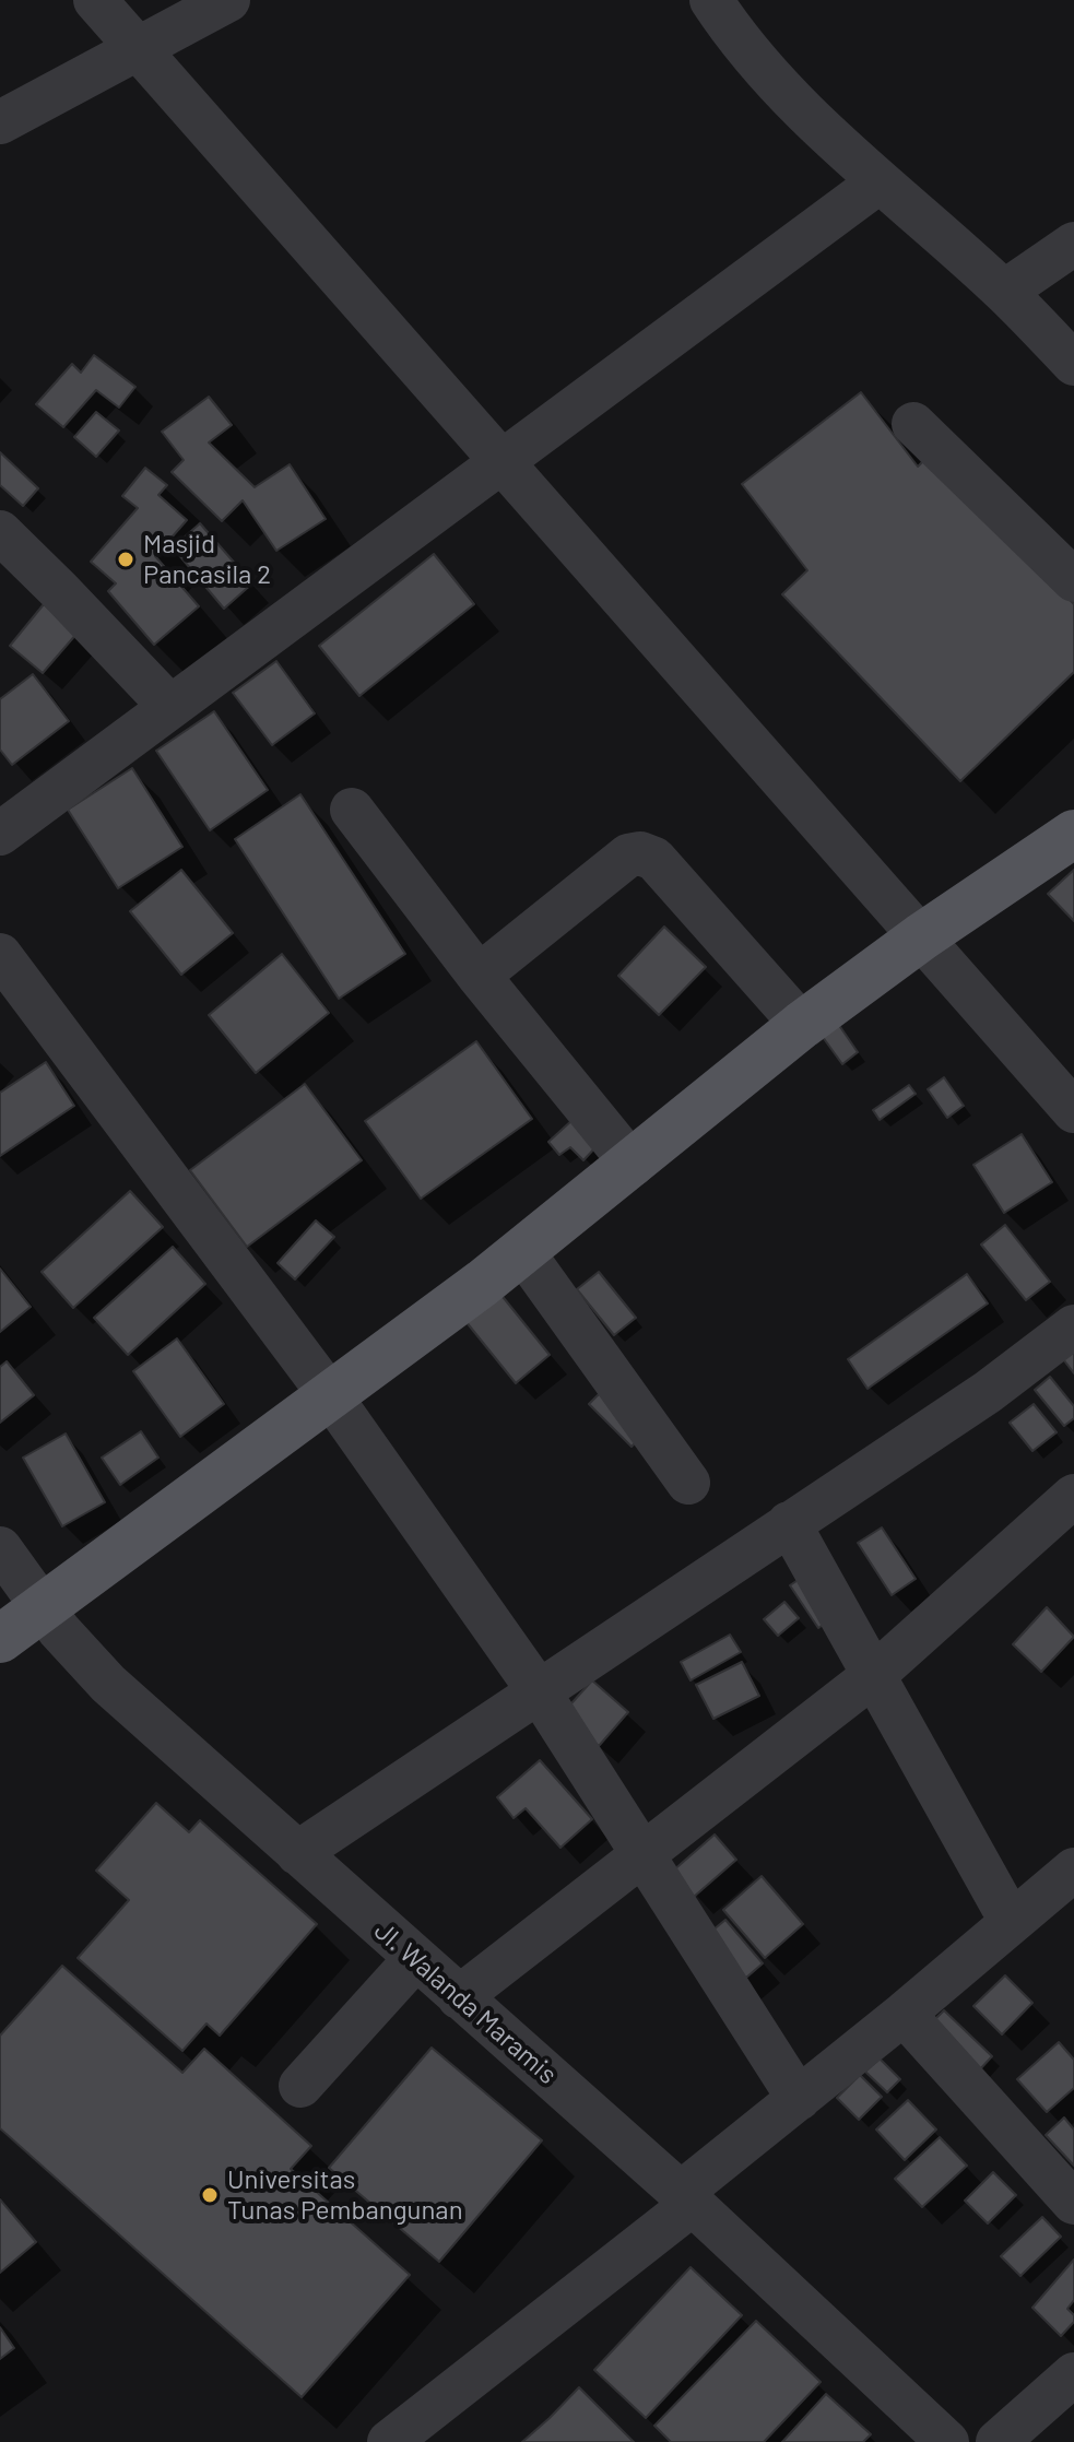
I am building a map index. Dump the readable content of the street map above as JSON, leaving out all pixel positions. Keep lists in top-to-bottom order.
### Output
{
  "streets": {
    "street": ["Jl. Walanda Maramis"]
  },
  "places": ["Masjid Pancasila 2", "Universitas Tunas Pembangunan"]
}
